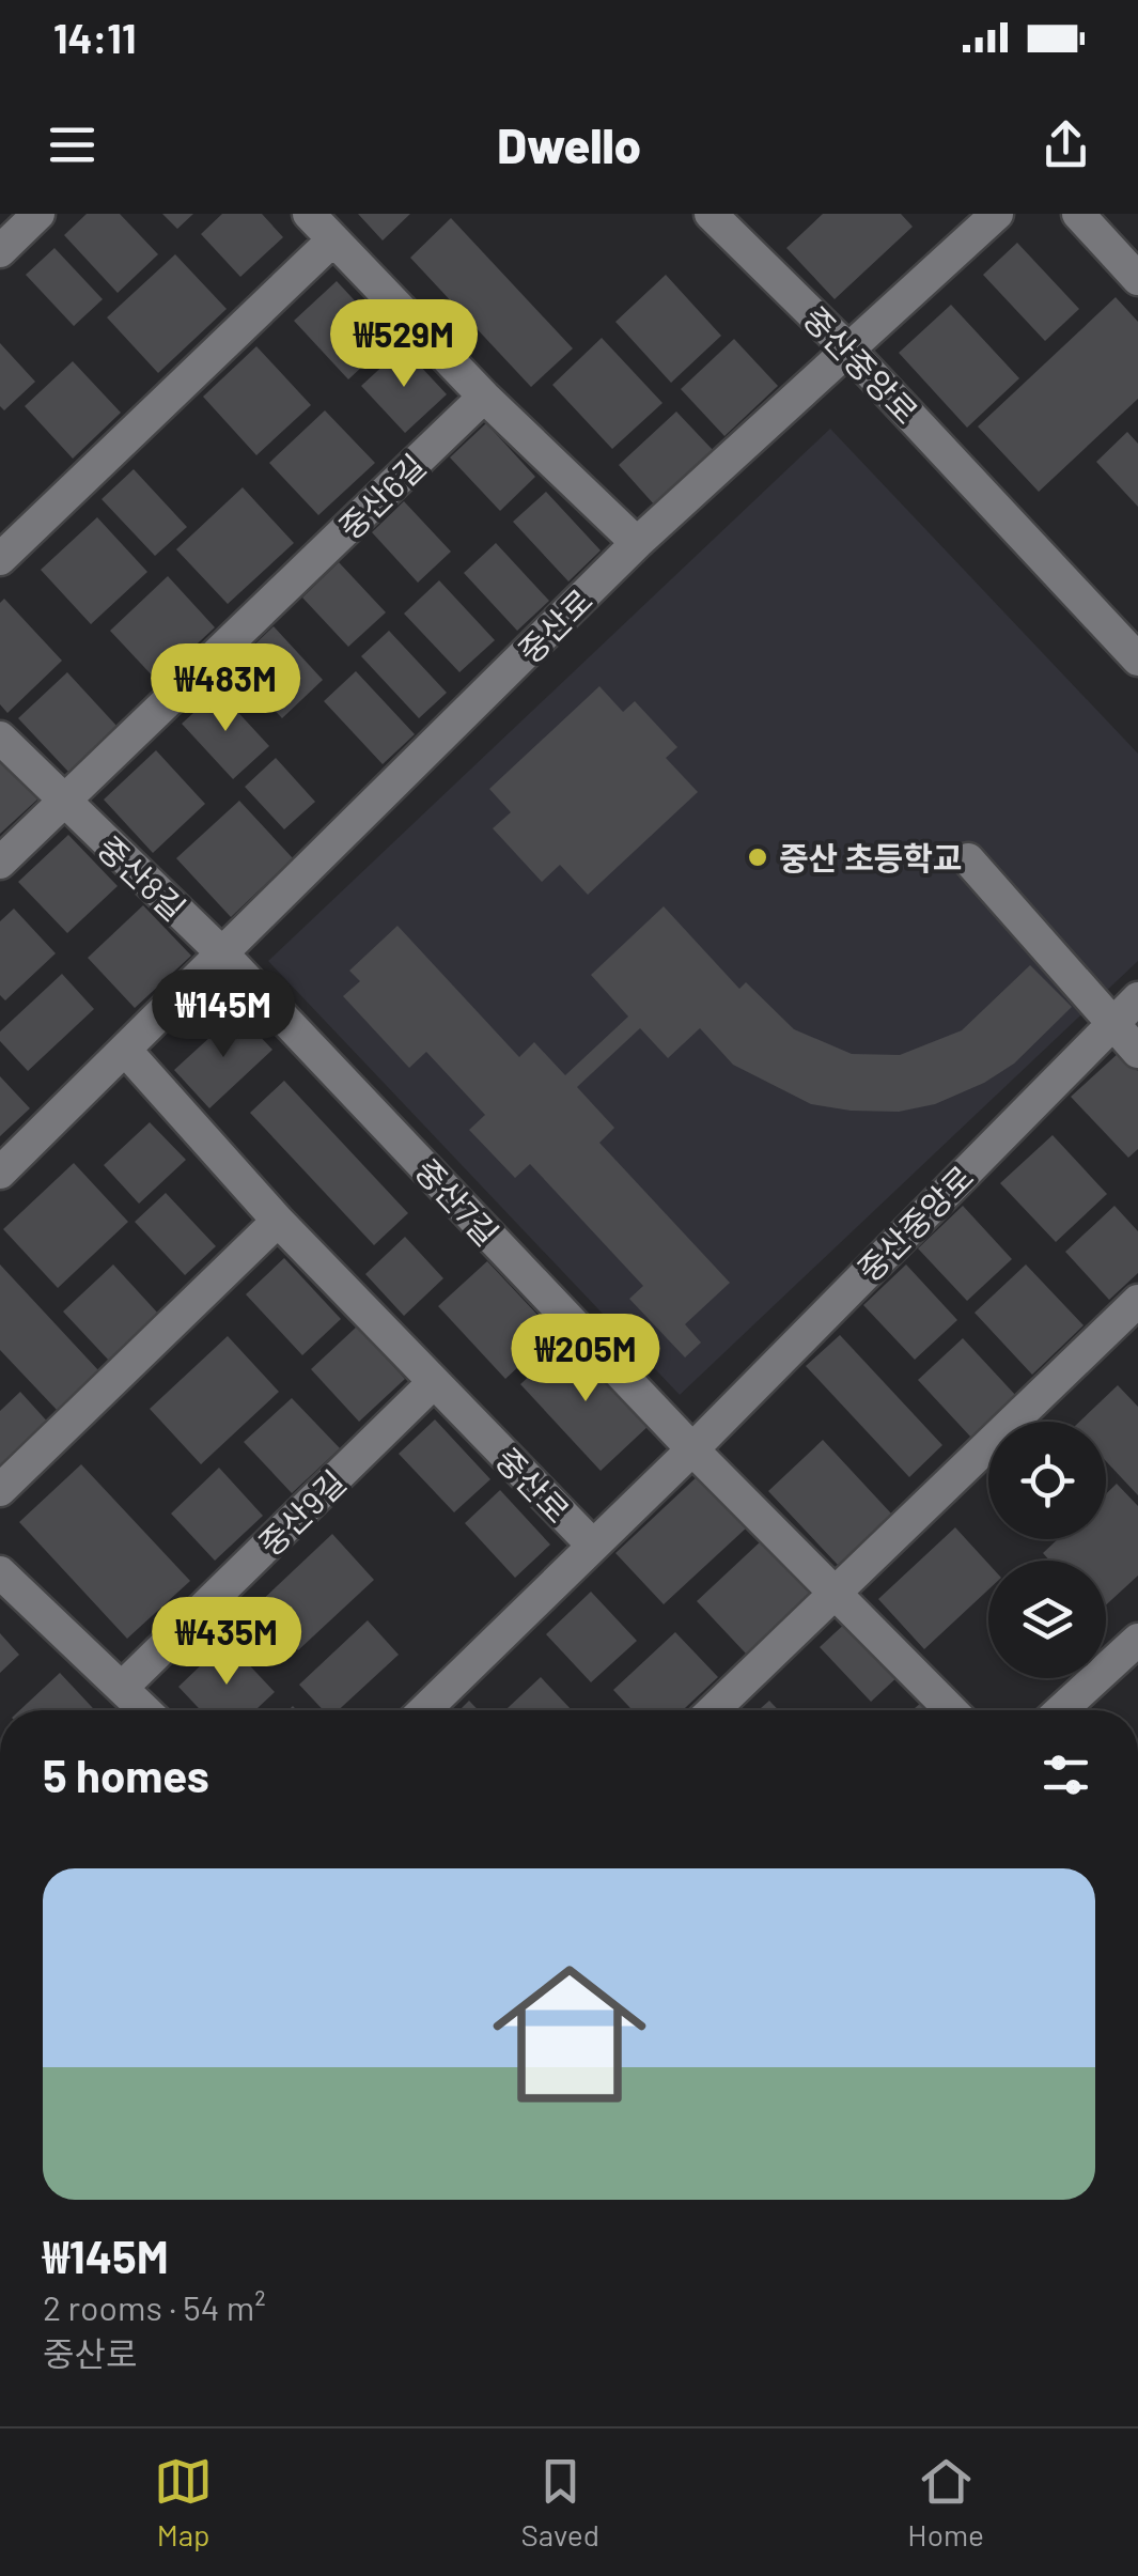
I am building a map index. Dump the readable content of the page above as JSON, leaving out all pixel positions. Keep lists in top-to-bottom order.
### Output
{
  "streets": {
    "street": [
      "중산중앙로",
      "중산6길",
      "중산로",
      "중산8길",
      "중산7길",
      "중산9길"
    ]
  },
  "crossings": [
    ["중산중앙로", "중산로"],
    ["중산중앙로", "중산7길"],
    ["중산6길", "중산8길"],
    ["중산로", "중산8길"],
    ["중산로", "중산7길"],
    ["중산로", "중산9길"],
    ["중산8길", "중산7길"]
  ],
  "places": ["중산 초등학교"],
  "page": {
    "status": "14:11",
    "header": "Dwello",
    "price": [
      "₩529M",
      "₩483M",
      "₩145M",
      "₩205M",
      "₩435M"
    ],
    "heading": "5 homes",
    "list": [
      {
        "name": "₩145M",
        "note": "2 rooms · 54 m² · 중산로"
      }
    ],
    "tabs": ["Map", "Saved", "Home"]
  }
}
